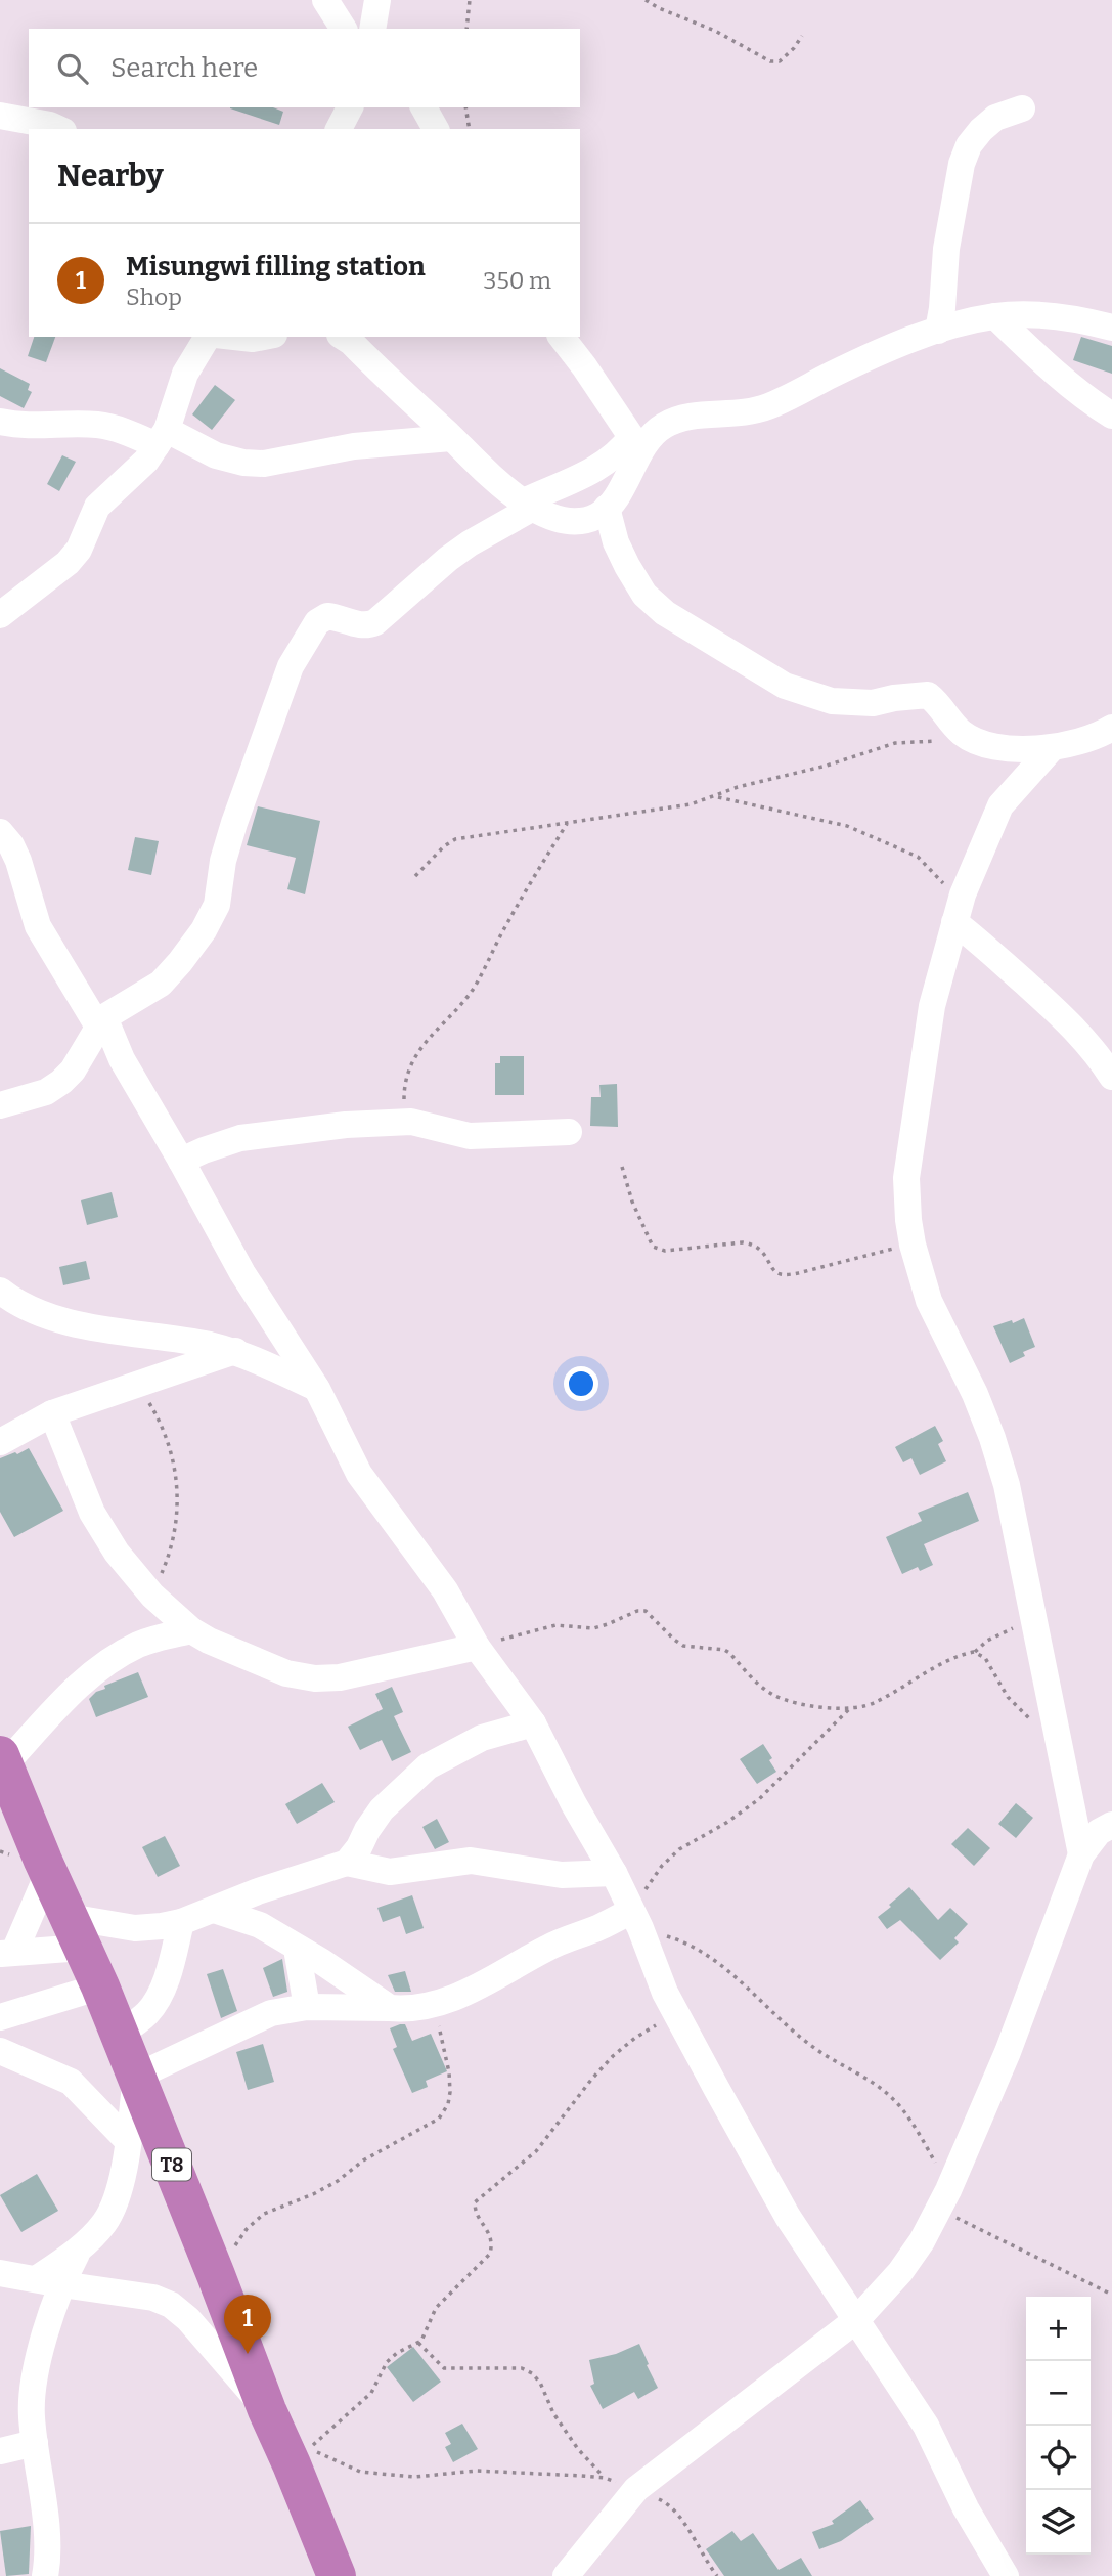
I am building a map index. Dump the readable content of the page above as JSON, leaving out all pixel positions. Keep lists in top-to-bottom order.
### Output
{
  "streets": {
    "highway": ["T8"]
  },
  "page": {
    "search": "Search here",
    "heading": "Nearby",
    "list": [
      {
        "mark": "1",
        "name": "Misungwi filling station",
        "note": "Shop",
        "value": "350 m"
      }
    ],
    "pins": "1",
    "map_buttons": ["+", "−"]
  }
}
